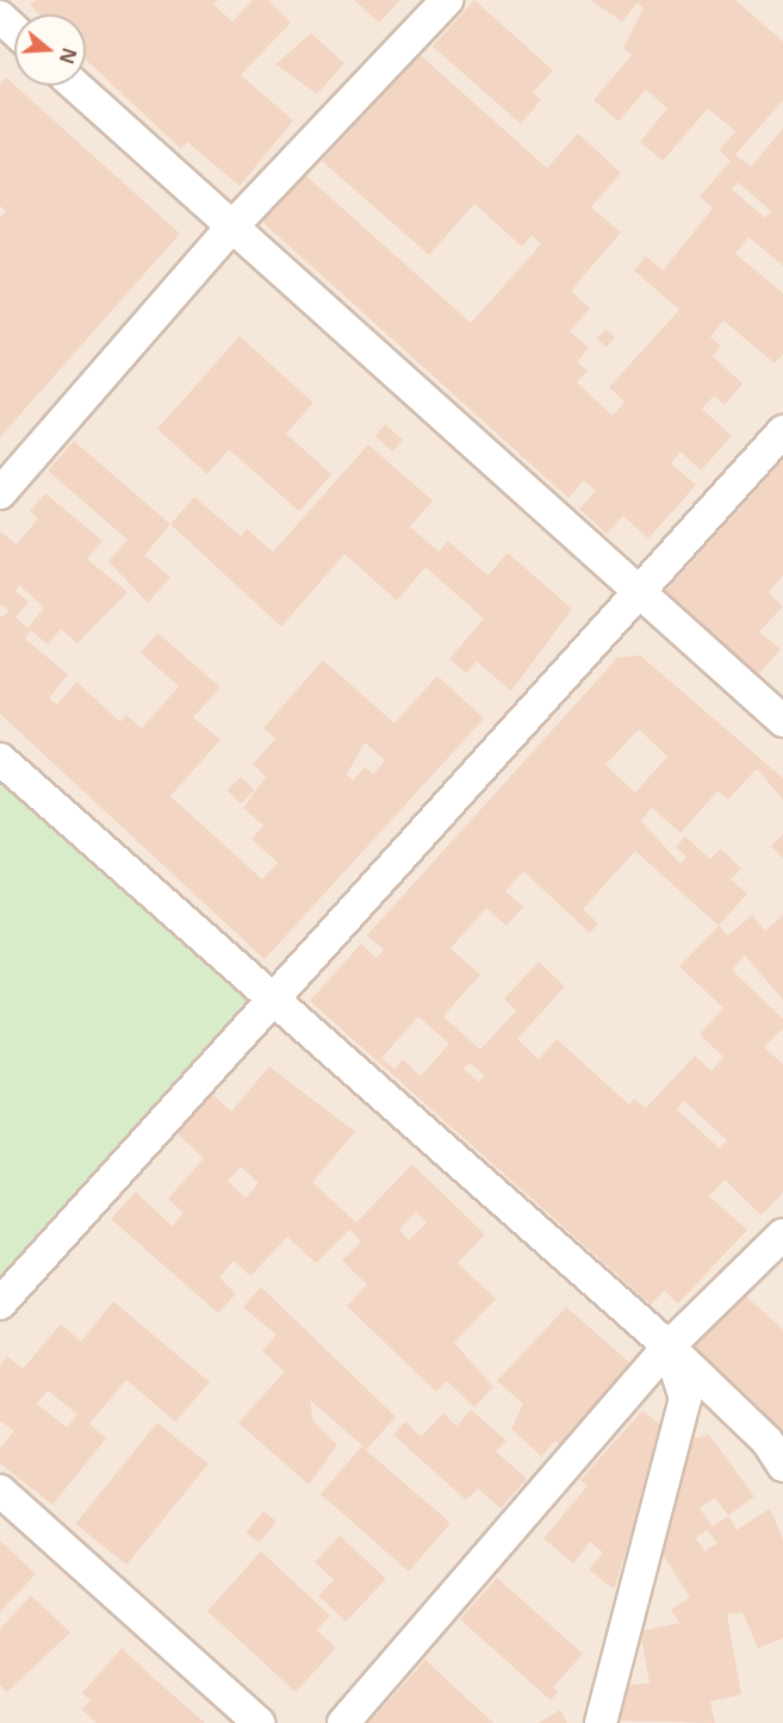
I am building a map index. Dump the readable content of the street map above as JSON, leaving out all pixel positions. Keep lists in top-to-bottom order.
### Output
{
  "north": "right"
}
